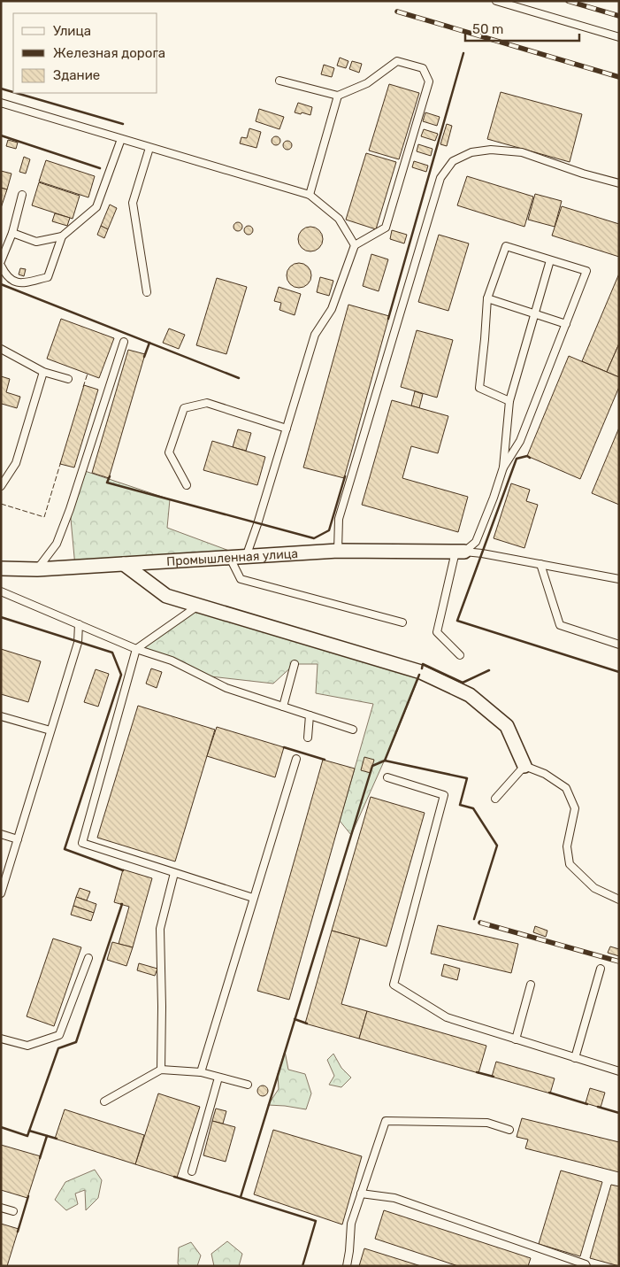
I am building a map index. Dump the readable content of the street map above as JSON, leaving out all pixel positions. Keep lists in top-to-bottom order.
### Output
{
  "streets": {
    "street": ["Промышленная улица"]
  },
  "legend": ["Улица", "Железная дорога", "Здание"],
  "scale_bar": "50 m"
}
